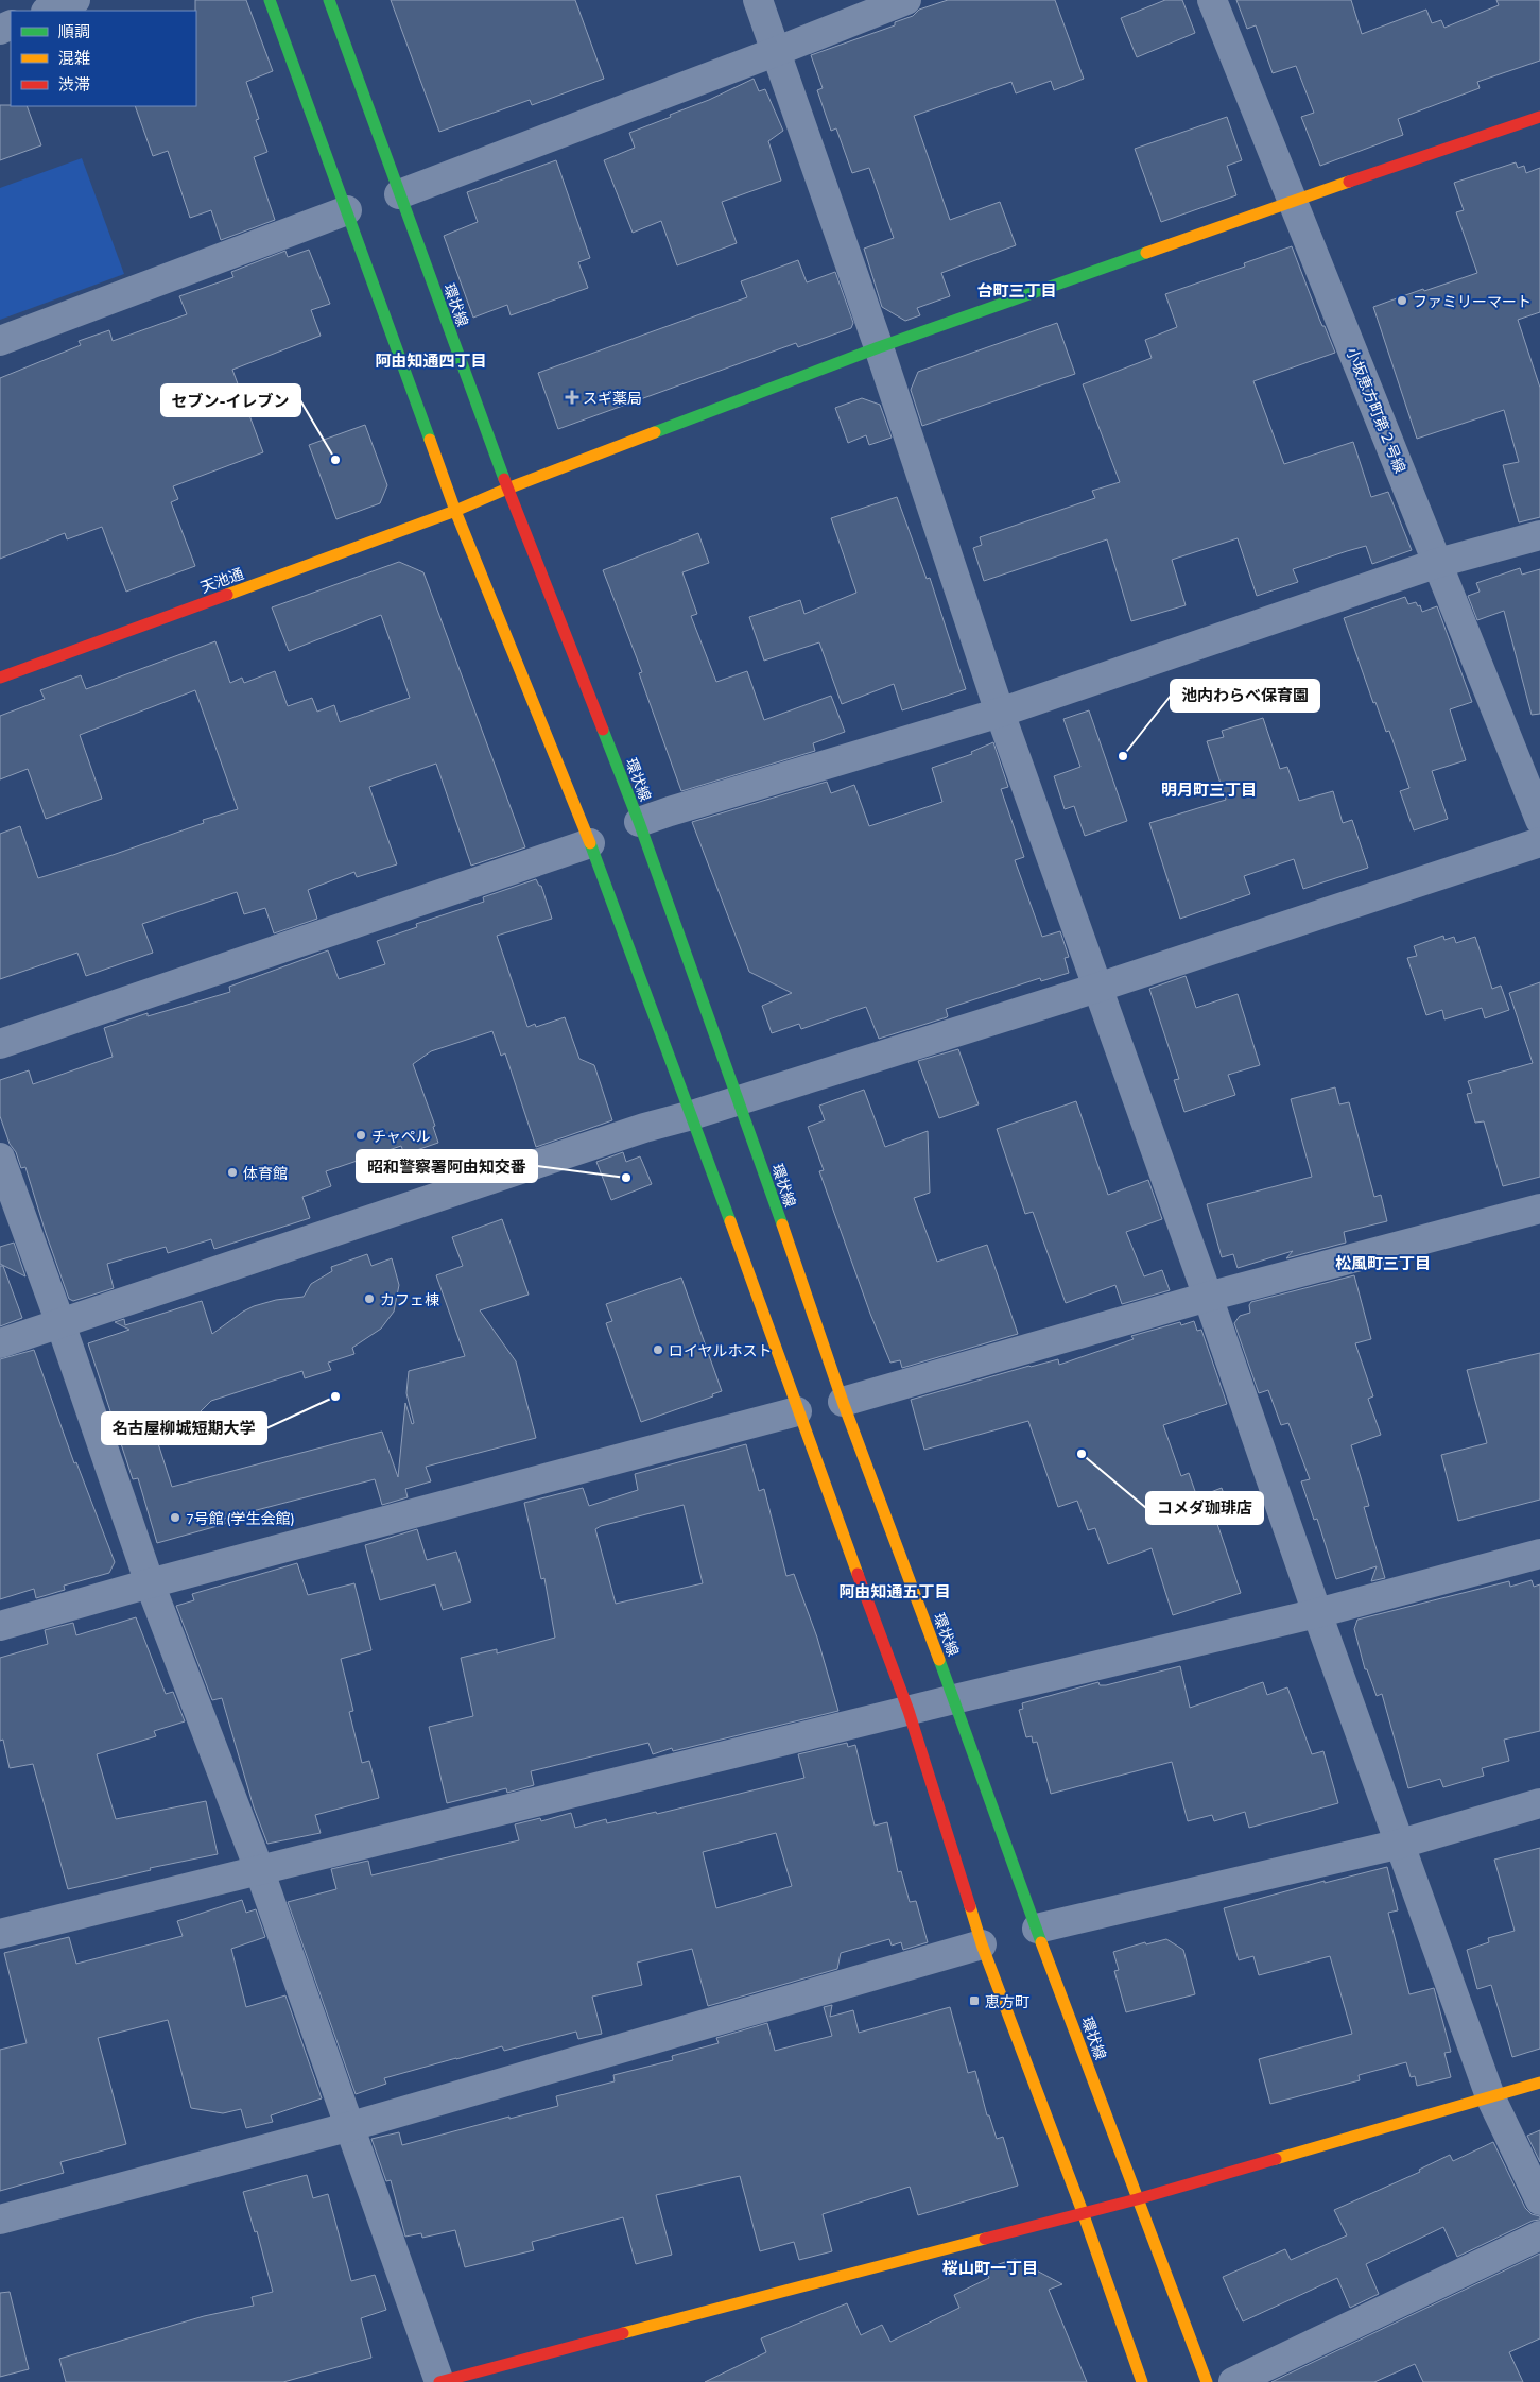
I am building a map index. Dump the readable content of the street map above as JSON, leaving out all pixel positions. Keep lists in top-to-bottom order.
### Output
{
  "streets": {
    "main road": ["環状線", "天池通"],
    "street": ["小坂恵方町第２号線"]
  },
  "crossings": [
    ["環状線", "天池通"],
    ["小坂恵方町第２号線", "天池通"]
  ],
  "districts": [
    "台町三丁目",
    "阿由知通四丁目",
    "明月町三丁目",
    "松風町三丁目",
    "阿由知通五丁目",
    "桜山町一丁目"
  ],
  "places": {
    "other": [
      "ファミリーマート",
      "セブン-イレブン",
      "池内わらべ保育園",
      "チャペル",
      "体育館",
      "昭和警察署阿由知交番",
      "カフェ棟",
      "ロイヤルホスト",
      "名古屋柳城短期大学",
      "コメダ珈琲店",
      "7号館 (学生会館)"
    ],
    "health": ["スギ薬局"],
    "transit": ["恵方町"]
  },
  "legend": ["順調", "混雑", "渋滞"]
}
